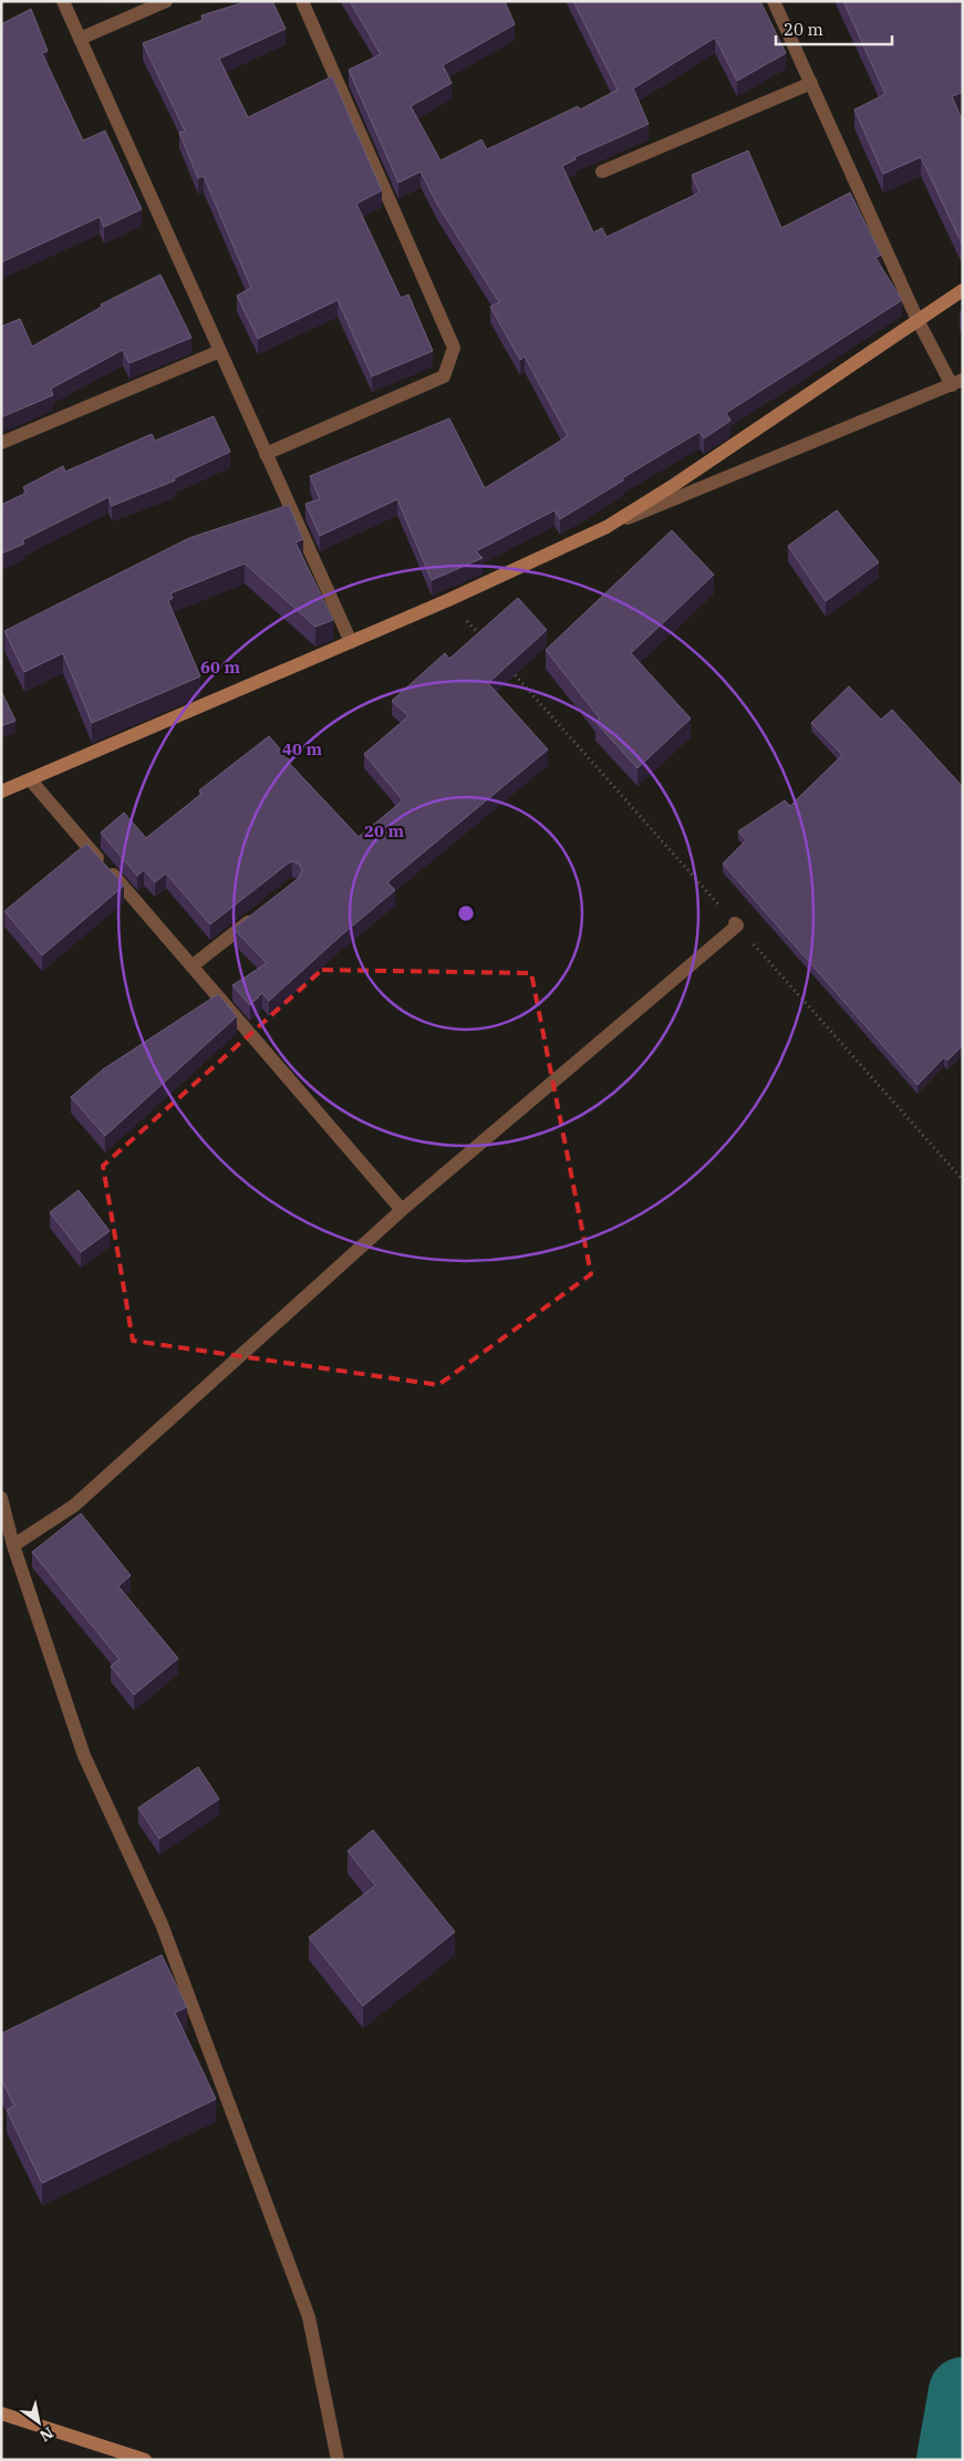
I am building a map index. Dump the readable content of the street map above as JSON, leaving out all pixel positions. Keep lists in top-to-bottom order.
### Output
{
  "scale_bar": "20 m",
  "north": "bottom right",
  "rings": ["60 m", "40 m", "20 m"]
}
